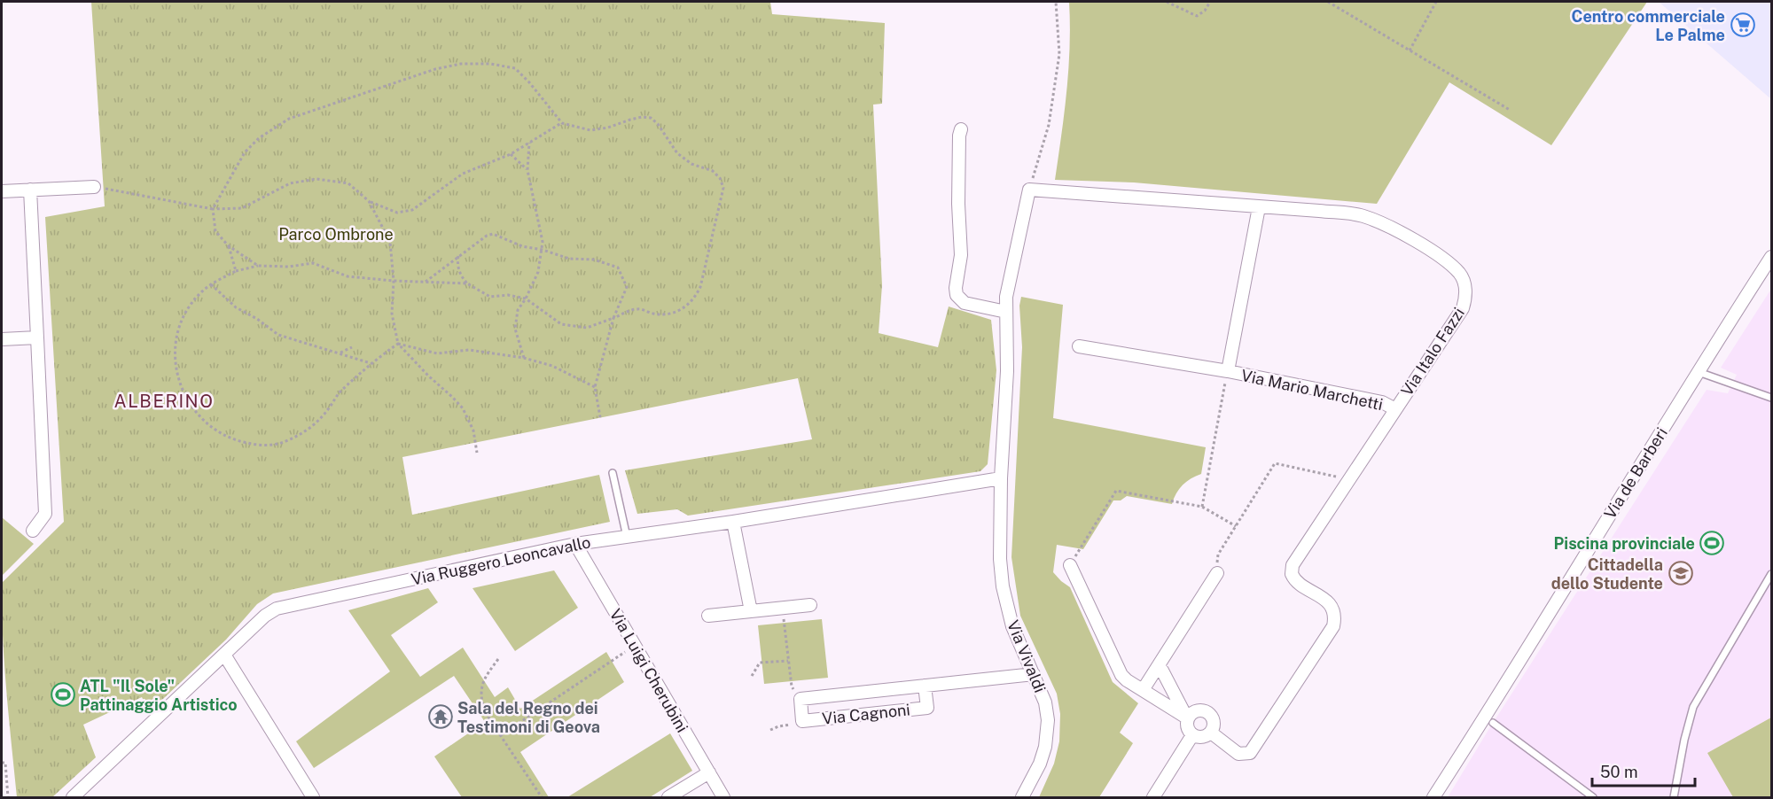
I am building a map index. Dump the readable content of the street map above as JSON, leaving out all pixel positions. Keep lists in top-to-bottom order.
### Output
{
  "streets": {
    "street": [
      "Via Italo Fazzi",
      "Via Mario Marchetti",
      "Via de Barberi",
      "Via Ruggero Leoncavallo",
      "Via Vivaldi",
      "Via Luigi Cherubini",
      "Via Cagnoni"
    ]
  },
  "crossings": [
    ["Via Italo Fazzi", "Via Mario Marchetti"],
    ["Via Italo Fazzi", "Via Vivaldi"],
    ["Via Ruggero Leoncavallo", "Via Vivaldi"],
    ["Via Ruggero Leoncavallo", "Via Luigi Cherubini"],
    ["Via Vivaldi", "Via Cagnoni"]
  ],
  "districts": ["ALBERINO"],
  "parks": ["Parco Ombrone"],
  "places": {
    "supermarket": ["Centro commerciale Le Palme"],
    "sports": ["Piscina provinciale", "ATL \"Il Sole\" Pattinaggio Artistico"],
    "school or university": ["Cittadella dello Studente"],
    "temple": ["Sala del Regno dei Testimoni di Geova"]
  },
  "scale_bar": "50 m"
}
